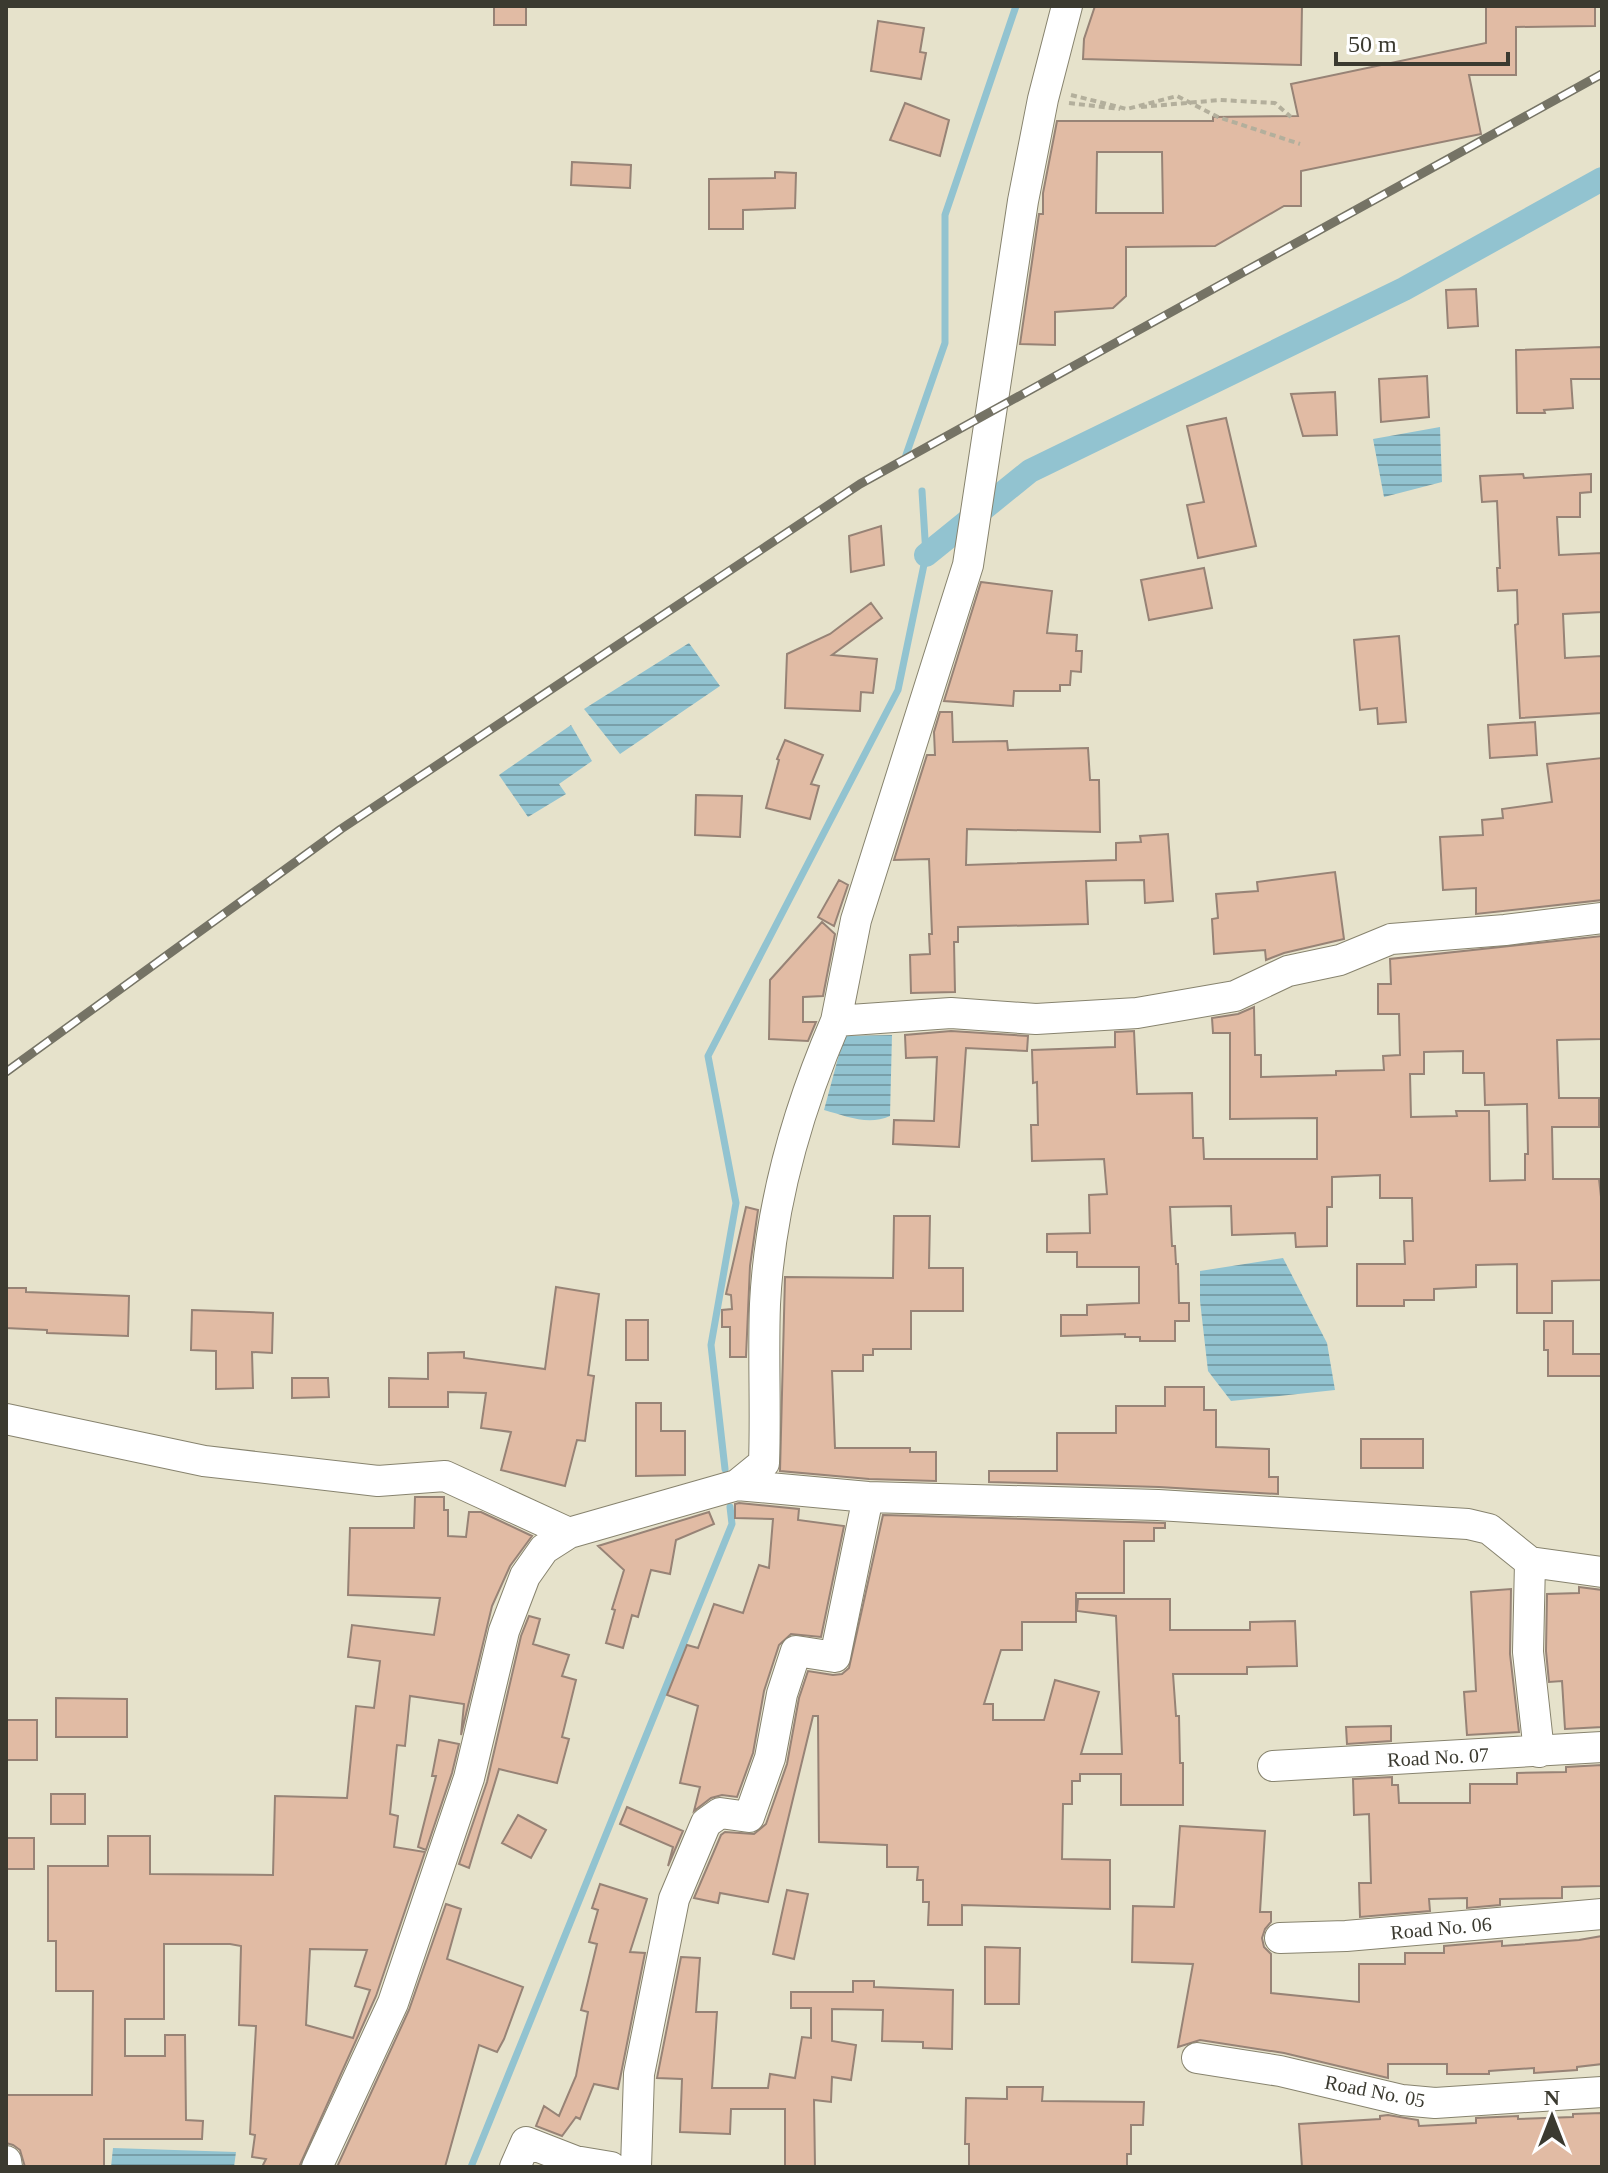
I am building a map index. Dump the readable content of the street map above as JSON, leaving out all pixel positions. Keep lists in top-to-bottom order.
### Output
{
  "streets": {
    "street": ["Road No. 07", "Road No. 06", "Road No. 05"]
  },
  "scale_bar": "50 m",
  "north": "top"
}
